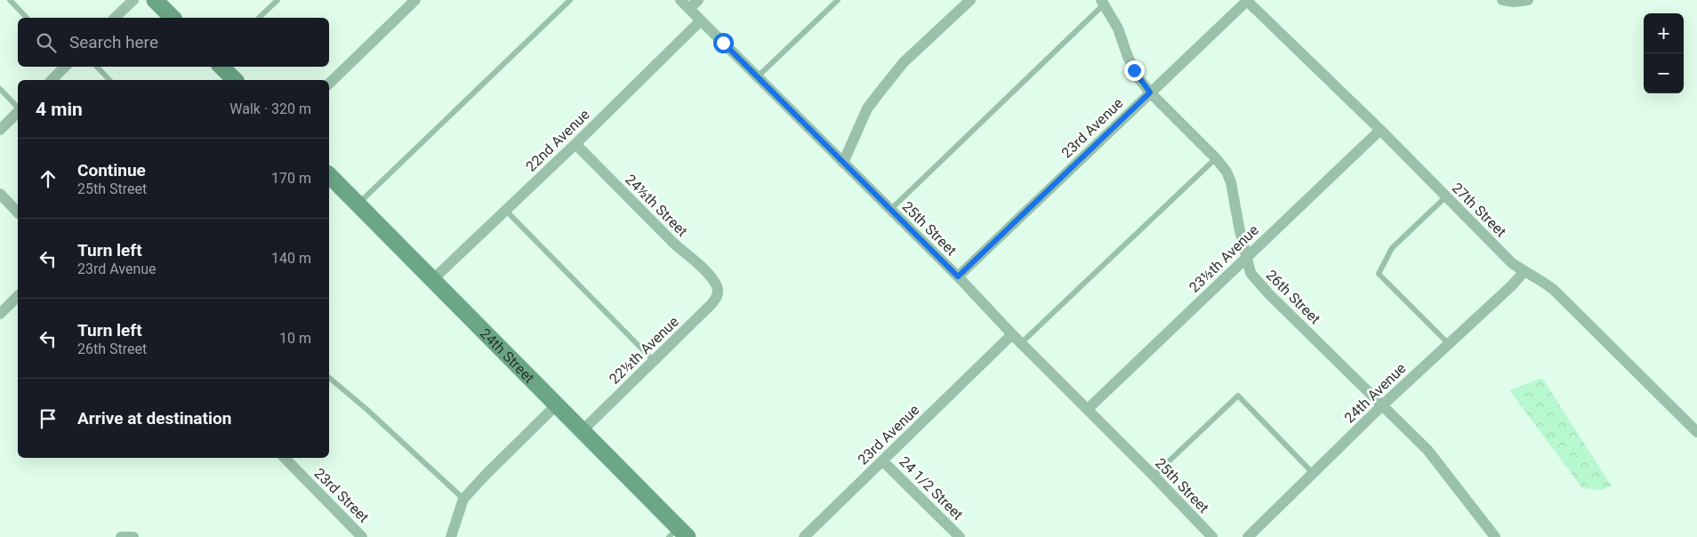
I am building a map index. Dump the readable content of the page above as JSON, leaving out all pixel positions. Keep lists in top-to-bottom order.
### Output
{
  "streets": {
    "street": [
      "23rd Avenue",
      "22nd Avenue",
      "24½th Street",
      "27th Street",
      "25th Street",
      "23½th Avenue",
      "26th Street",
      "22½th Avenue",
      "24th Street",
      "24th Avenue",
      "24 1/2 Street",
      "23rd Street"
    ]
  },
  "crossings": [
    ["23rd Avenue", "27th Street"],
    ["23rd Avenue", "25th Street"],
    ["23rd Avenue", "26th Street"],
    ["23rd Avenue", "24 1/2 Street"],
    ["22nd Avenue", "24½th Street"],
    ["22nd Avenue", "25th Street"],
    ["22nd Avenue", "24th Street"],
    ["24½th Street", "22½th Avenue"],
    ["27th Street", "23½th Avenue"],
    ["27th Street", "24th Avenue"],
    ["25th Street", "23½th Avenue"],
    ["23½th Avenue", "26th Street"],
    ["26th Street", "24th Avenue"],
    ["22½th Avenue", "24th Street"]
  ],
  "page": {
    "map_buttons": ["+", "−"],
    "search": "Search here",
    "heading": ["4 min", "Walk · 320 m"],
    "list": [
      ["Continue", "25th Street", "170 m"],
      ["Turn left", "23rd Avenue", "140 m"],
      ["Turn left", "26th Street", "10 m"],
      "Arrive at destination"
    ]
  }
}
